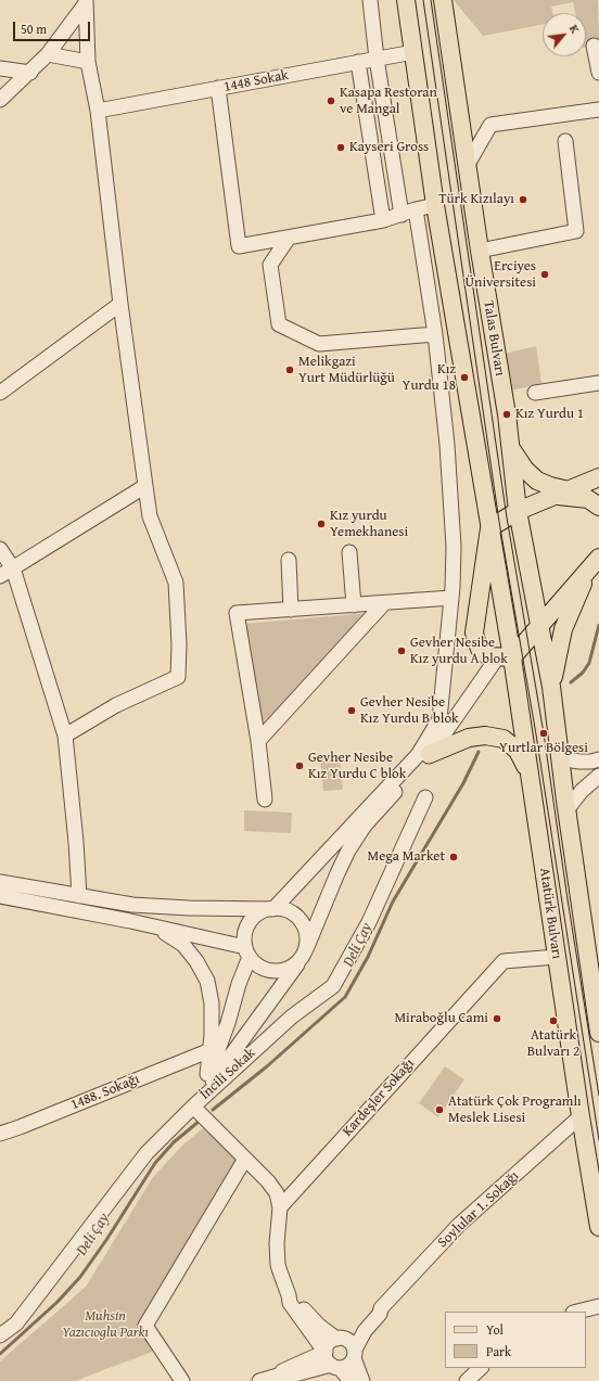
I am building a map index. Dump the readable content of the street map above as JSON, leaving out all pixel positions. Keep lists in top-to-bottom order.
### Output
{
  "streets": {
    "main road": ["Talas Bulvarı", "Atatürk Bulvarı"],
    "street": [
      "1448 Sokak",
      "İncili Sokak",
      "1488. Sokağı",
      "Kardeşler Sokağı",
      "Soylular 1. Sokağı"
    ]
  },
  "crossings": [
    ["Atatürk Bulvarı", "Kardeşler Sokağı"],
    ["Atatürk Bulvarı", "Soylular 1. Sokağı"]
  ],
  "water": ["Deli Çay"],
  "parks": ["Muhsin Yazıcıoglu Parkı"],
  "places": [
    "Kasapa Restoran ve Mangal",
    "Kayseri Gross",
    "Türk Kızılayı",
    "Erciyes Üniversitesi",
    "Melikgazi Yurt Müdürlüğü",
    "Kız Yurdu 18",
    "Kız Yurdu 1",
    "Kız yurdu Yemekhanesi",
    "Gevher Nesibe Kız yurdu A blok",
    "Gevher Nesibe Kız Yurdu B blok",
    "Yurtlar Bölgesi",
    "Gevher Nesibe Kız Yurdu C blok",
    "Mega Market",
    "Miraboğlu Cami",
    "Atatürk Bulvarı 2",
    "Atatürk Çok Programlı Meslek Lisesi"
  ],
  "legend": ["Yol", "Park"],
  "scale_bar": "50 m",
  "north": "top right"
}
